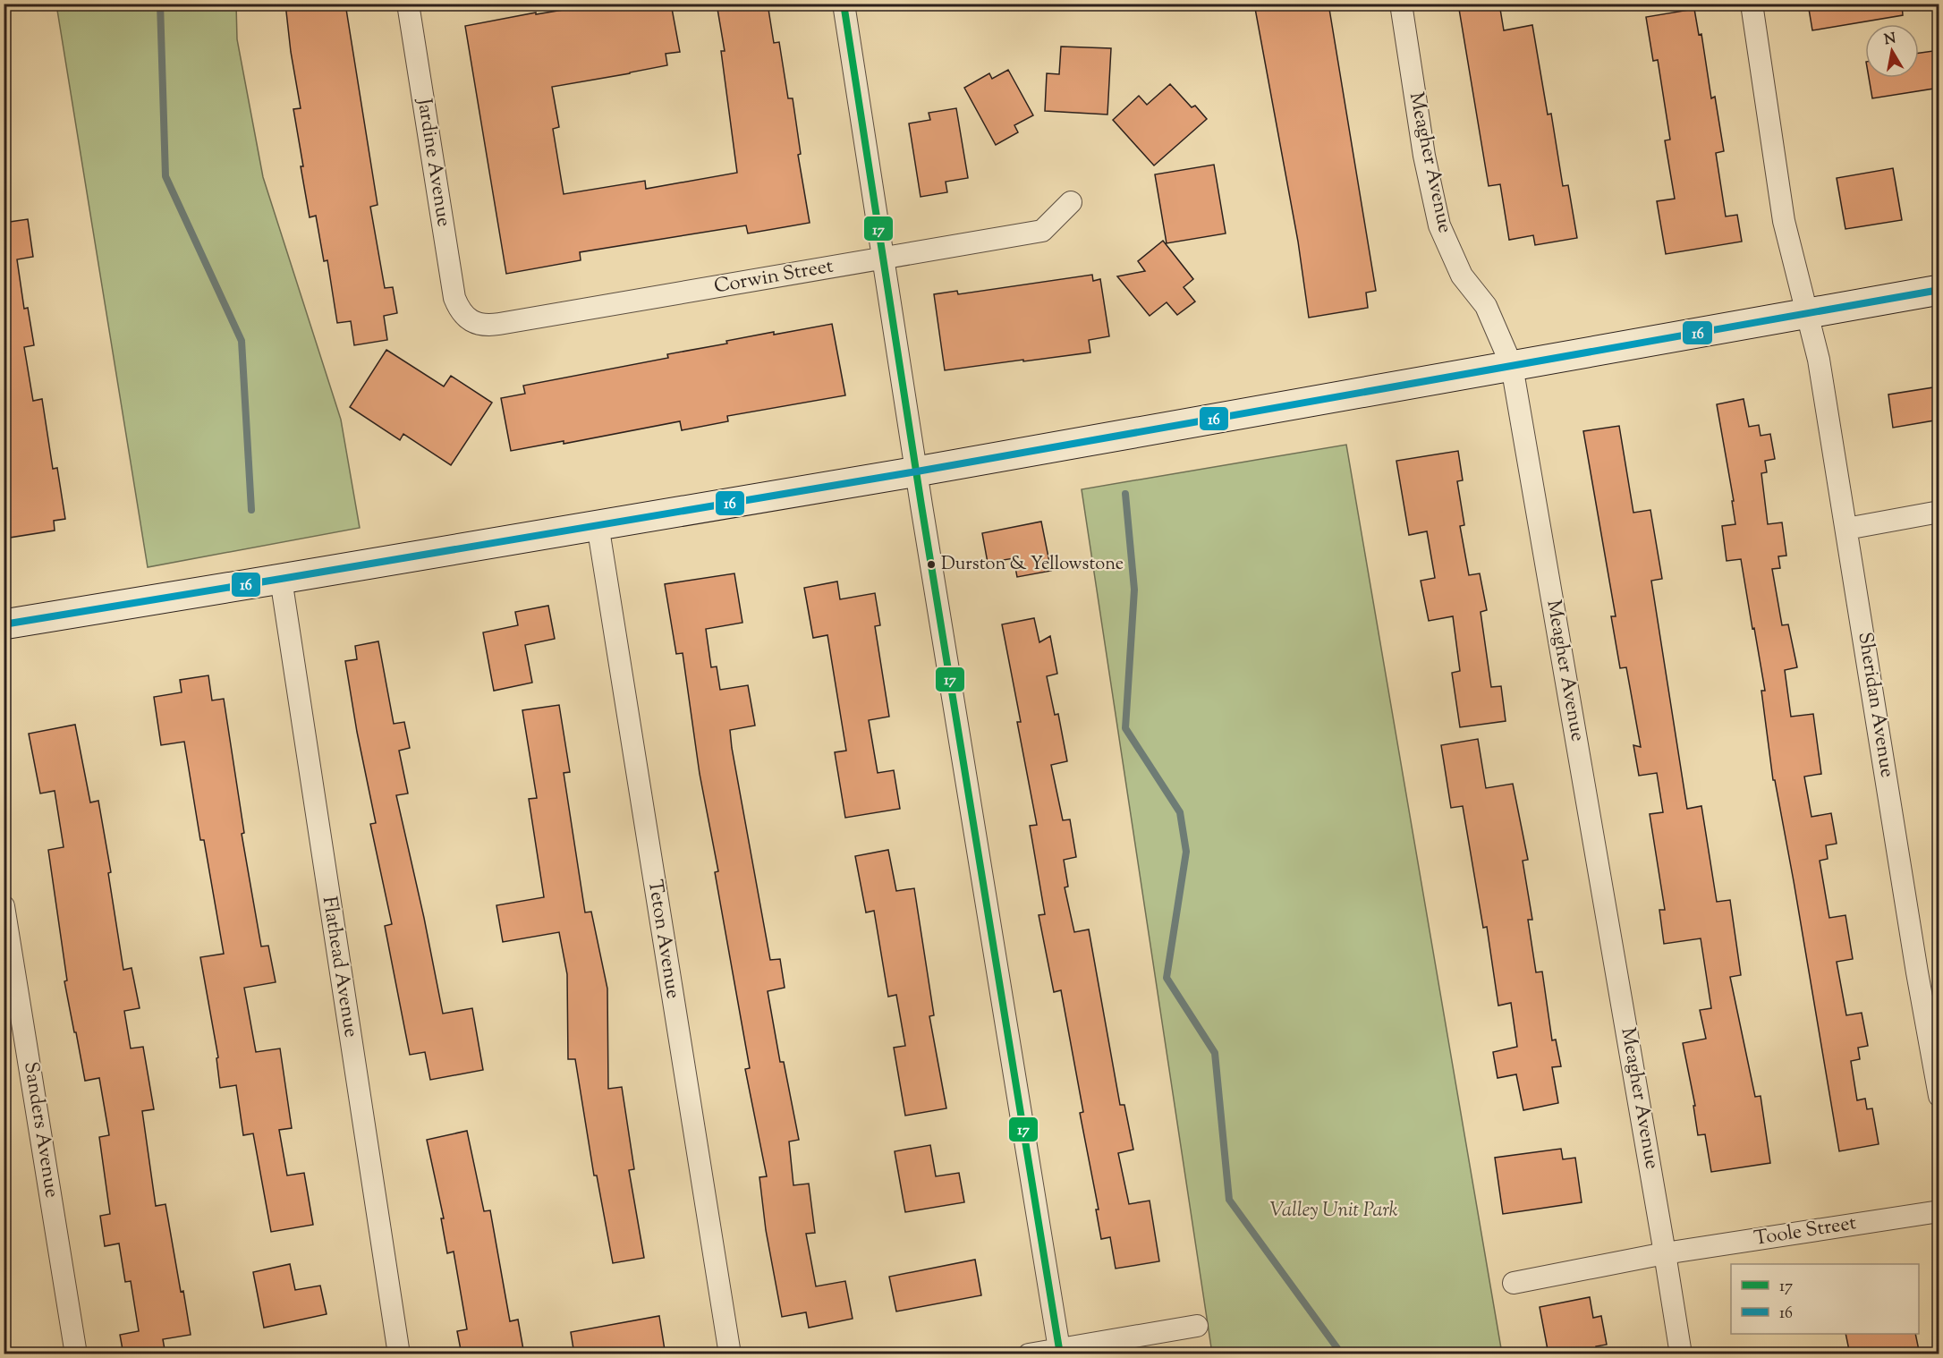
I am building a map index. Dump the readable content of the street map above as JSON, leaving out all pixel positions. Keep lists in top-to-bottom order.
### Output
{
  "streets": {
    "street": [
      "Jardine Avenue",
      "Meagher Avenue",
      "Corwin Street",
      "Sheridan Avenue",
      "Teton Avenue",
      "Flathead Avenue",
      "Sanders Avenue",
      "Toole Street"
    ]
  },
  "crossings": [
    ["Jardine Avenue", "Corwin Street"],
    ["Meagher Avenue", "Toole Street"]
  ],
  "parks": ["Valley Unit Park"],
  "places": ["Durston & Yellowstone"],
  "lines": ["transit line 17", "transit line 16"],
  "legend": ["17", "16"],
  "north": "top"
}
